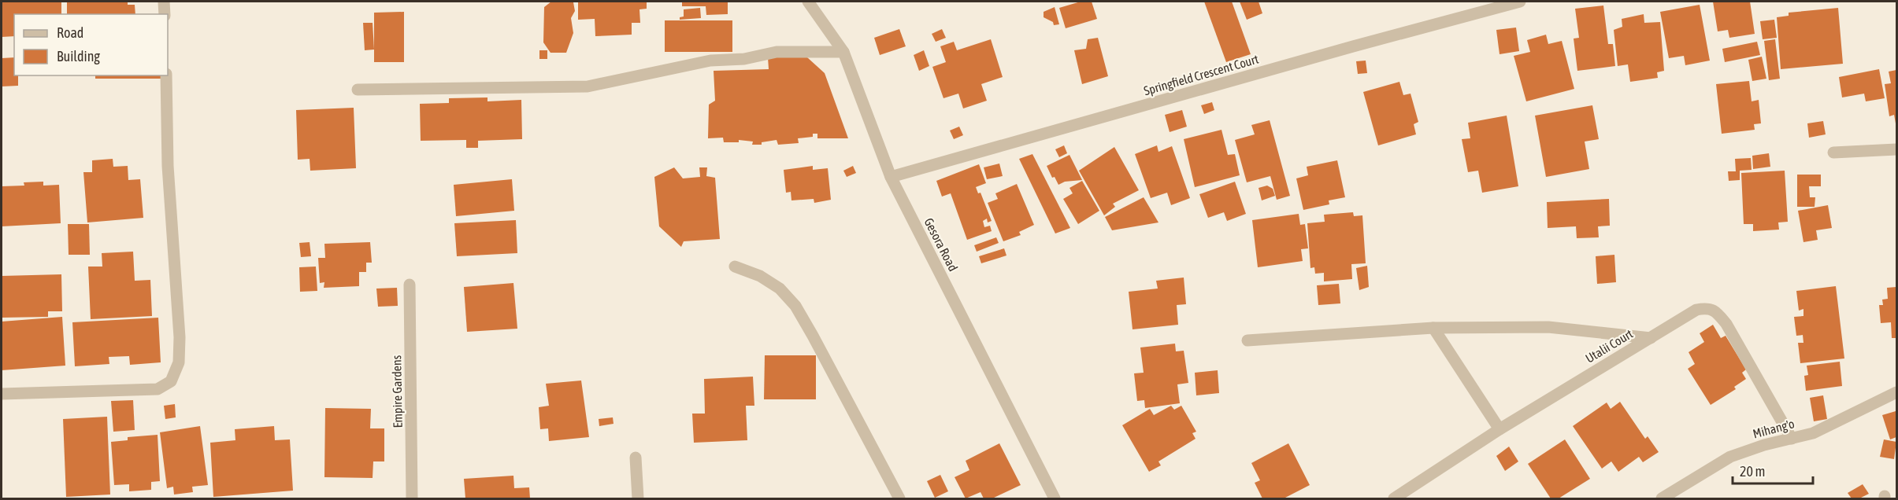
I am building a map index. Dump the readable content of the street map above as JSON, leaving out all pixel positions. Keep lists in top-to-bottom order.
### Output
{
  "streets": {
    "street": [
      "Springfield Crescent Court",
      "Gesora Road",
      "Utalii Court",
      "Empire Gardens",
      "Mihang'o"
    ]
  },
  "crossings": [
    ["Springfield Crescent Court", "Gesora Road"],
    ["Utalii Court", "Mihang'o"]
  ],
  "legend": ["Road", "Building"],
  "scale_bar": "20 m"
}
